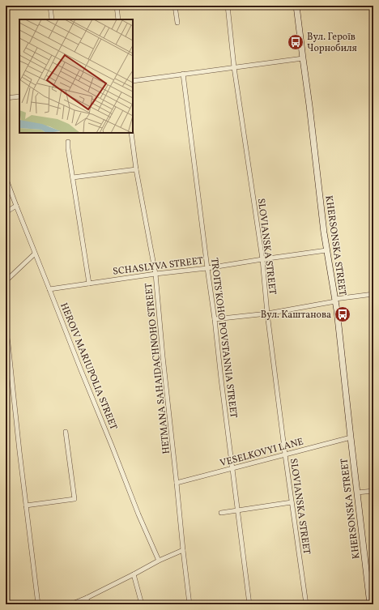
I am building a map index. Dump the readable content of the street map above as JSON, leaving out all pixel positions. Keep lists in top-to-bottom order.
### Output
{
  "streets": {
    "main road": ["KHERSONSKA STREET"],
    "street": [
      "SLOVIANSKA STREET",
      "SCHASLYVA STREET",
      "TROITS'KOHO POVSTANNIA STREET",
      "HEROIV MARIUPOLIA STREET",
      "HETMANA SAHAIDACHNOHO STREET",
      "VESELKOVYI LANE"
    ]
  },
  "crossings": [
    ["KHERSONSKA STREET", "SCHASLYVA STREET"],
    ["KHERSONSKA STREET", "VESELKOVYI LANE"],
    ["SLOVIANSKA STREET", "SCHASLYVA STREET"],
    ["SLOVIANSKA STREET", "VESELKOVYI LANE"],
    ["SCHASLYVA STREET", "TROITS'KOHO POVSTANNIA STREET"],
    ["SCHASLYVA STREET", "HEROIV MARIUPOLIA STREET"],
    ["SCHASLYVA STREET", "HETMANA SAHAIDACHNOHO STREET"],
    ["TROITS'KOHO POVSTANNIA STREET", "VESELKOVYI LANE"],
    ["HETMANA SAHAIDACHNOHO STREET", "VESELKOVYI LANE"]
  ],
  "places": {
    "bus stop": ["Вул. Героїв Чорнобиля", "Вул. Каштанова"]
  }
}
